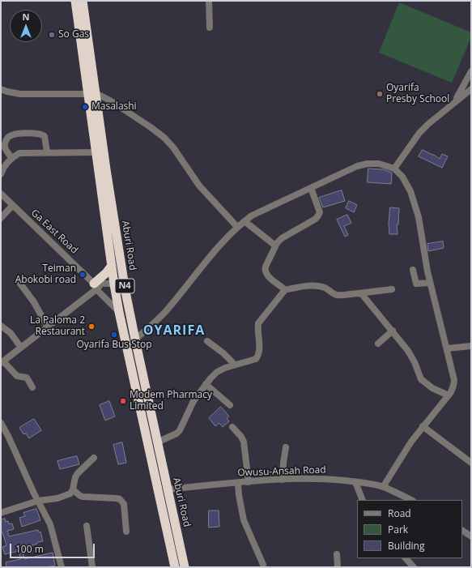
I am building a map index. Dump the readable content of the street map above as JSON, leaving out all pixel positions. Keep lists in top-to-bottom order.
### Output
{
  "streets": {
    "highway": ["Aburi Road", "N4"],
    "street": ["Ga East Road", "Owusu-Ansah Road"]
  },
  "crossings": [
    ["Ga East Road", "Aburi Road"],
    ["Aburi Road", "Owusu-Ansah Road"]
  ],
  "districts": ["OYARIFA"],
  "places": [
    "So Gas",
    "Oyarifa Presby School",
    "Masalashi",
    "Teiman Abokobi road",
    "La Paloma 2 Restaurant",
    "Oyarifa Bus Stop",
    "Modem Pharmacy Limited"
  ],
  "legend": ["Road", "Park", "Building"],
  "scale_bar": "100 m",
  "north": "top"
}
